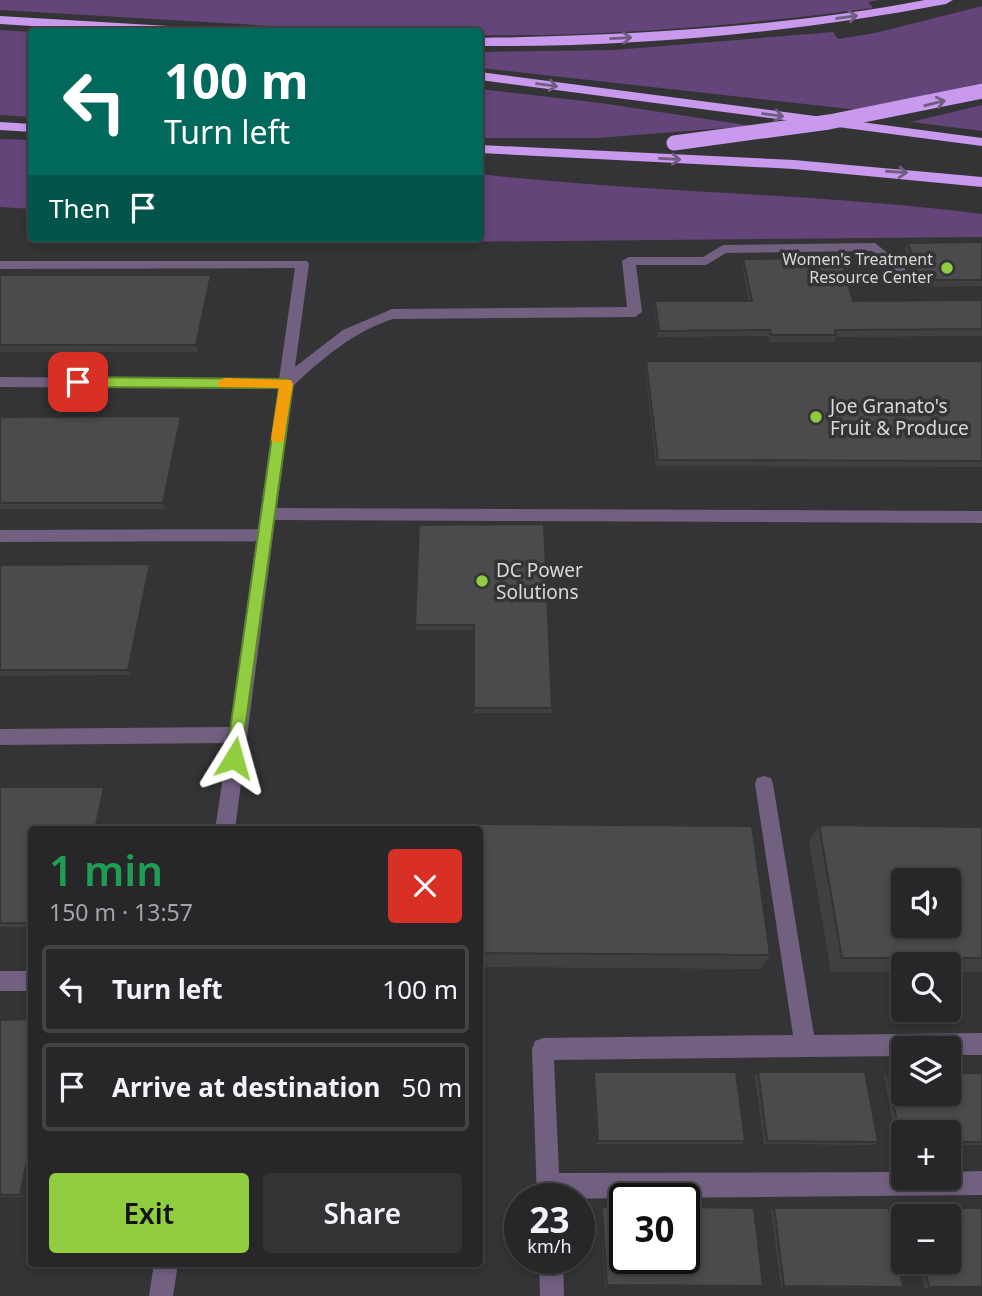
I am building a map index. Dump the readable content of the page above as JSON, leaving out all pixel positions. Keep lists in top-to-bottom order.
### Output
{
  "places": ["Women's Treatment Resource Center", "Joe Granato's Fruit & Produce", "DC Power Solutions"],
  "page": {
    "turn": ["100 m", "Turn left"],
    "then": "Then",
    "heading": ["1 min", "150 m · 13:57"],
    "map_buttons": ["+", "−"],
    "list": [
      {
        "name": "Turn left",
        "value": "100 m"
      },
      {
        "name": "Arrive at destination",
        "value": "50 m"
      }
    ],
    "buttons": ["Exit", "Share"],
    "speed": "23 km/h",
    "limit": "30"
  }
}
